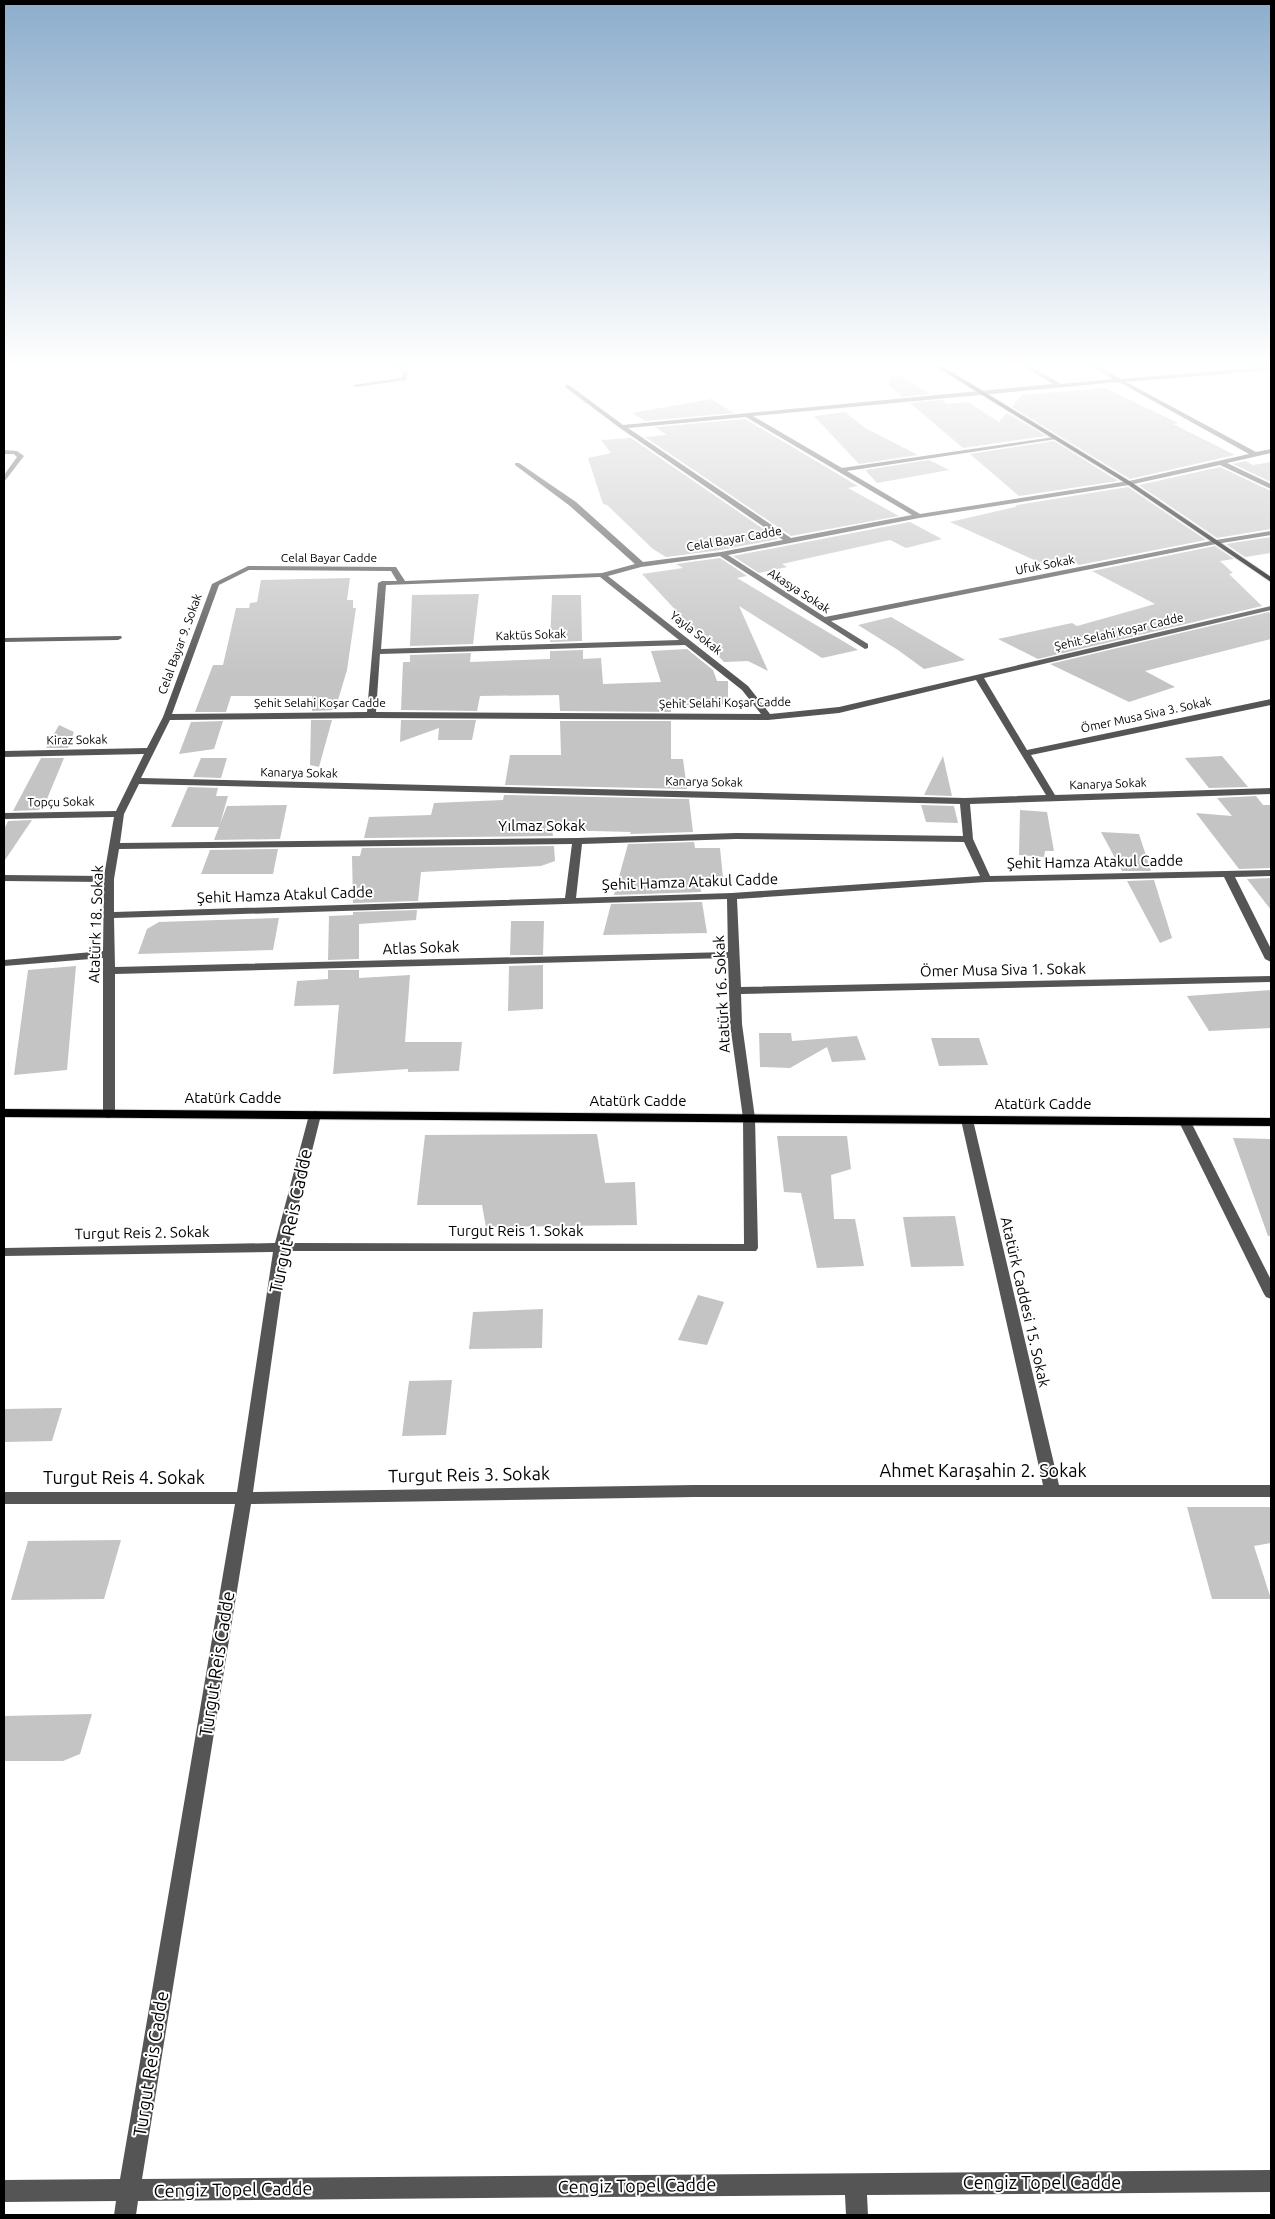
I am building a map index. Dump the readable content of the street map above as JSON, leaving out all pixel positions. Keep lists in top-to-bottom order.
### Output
{
  "streets": {
    "main road": ["Atatürk Cadde"],
    "street": [
      "Celal Bayar Cadde",
      "Ufuk Sokak",
      "Akasya Sokak",
      "Şehit Selahi Koşar Cadde",
      "Yayla Sokak",
      "Kaktüs Sokak",
      "Celal Bayar 9. Sokak",
      "Ömer Musa Siva 3. Sokak",
      "Kiraz Sokak",
      "Kanarya Sokak",
      "Topçu Sokak",
      "Yılmaz Sokak",
      "Şehit Hamza Atakul Cadde",
      "Atatürk 18. Sokak",
      "Atlas Sokak",
      "Ömer Musa Siva 1. Sokak",
      "Atatürk 16. Sokak",
      "Turgut Reis Cadde",
      "Turgut Reis 1. Sokak",
      "Turgut Reis 2. Sokak",
      "Atatürk Caddesi 15. Sokak",
      "Ahmet Karaşahin 2. Sokak",
      "Turgut Reis 3. Sokak",
      "Turgut Reis 4. Sokak",
      "Cengiz Topel Cadde"
    ]
  },
  "crossings": [
    ["Celal Bayar Cadde", "Akasya Sokak"],
    ["Celal Bayar Cadde", "Yayla Sokak"],
    ["Celal Bayar Cadde", "Kaktüs Sokak"],
    ["Celal Bayar Cadde", "Celal Bayar 9. Sokak"],
    ["Ufuk Sokak", "Akasya Sokak"],
    ["Şehit Selahi Koşar Cadde", "Yayla Sokak"],
    ["Şehit Selahi Koşar Cadde", "Celal Bayar 9. Sokak"],
    ["Şehit Selahi Koşar Cadde", "Atatürk 18. Sokak"],
    ["Yayla Sokak", "Kaktüs Sokak"],
    ["Celal Bayar 9. Sokak", "Atatürk 18. Sokak"],
    ["Kiraz Sokak", "Atatürk 18. Sokak"],
    ["Kanarya Sokak", "Atatürk 18. Sokak"],
    ["Topçu Sokak", "Atatürk 18. Sokak"],
    ["Yılmaz Sokak", "Atatürk 18. Sokak"],
    ["Şehit Hamza Atakul Cadde", "Atatürk 18. Sokak"],
    ["Şehit Hamza Atakul Cadde", "Atatürk 16. Sokak"],
    ["Atatürk 18. Sokak", "Atlas Sokak"],
    ["Atatürk 18. Sokak", "Atatürk Cadde"],
    ["Atlas Sokak", "Atatürk 16. Sokak"],
    ["Ömer Musa Siva 1. Sokak", "Atatürk 16. Sokak"],
    ["Atatürk 16. Sokak", "Atatürk Cadde"],
    ["Atatürk 16. Sokak", "Turgut Reis 1. Sokak"],
    ["Atatürk Cadde", "Turgut Reis Cadde"],
    ["Atatürk Cadde", "Atatürk Caddesi 15. Sokak"],
    ["Turgut Reis Cadde", "Turgut Reis 1. Sokak"],
    ["Turgut Reis Cadde", "Turgut Reis 2. Sokak"],
    ["Turgut Reis Cadde", "Turgut Reis 3. Sokak"],
    ["Turgut Reis Cadde", "Turgut Reis 4. Sokak"],
    ["Turgut Reis Cadde", "Cengiz Topel Cadde"],
    ["Turgut Reis 1. Sokak", "Turgut Reis 2. Sokak"],
    ["Atatürk Caddesi 15. Sokak", "Ahmet Karaşahin 2. Sokak"],
    ["Ahmet Karaşahin 2. Sokak", "Turgut Reis 3. Sokak"],
    ["Turgut Reis 3. Sokak", "Turgut Reis 4. Sokak"]
  ]
}
